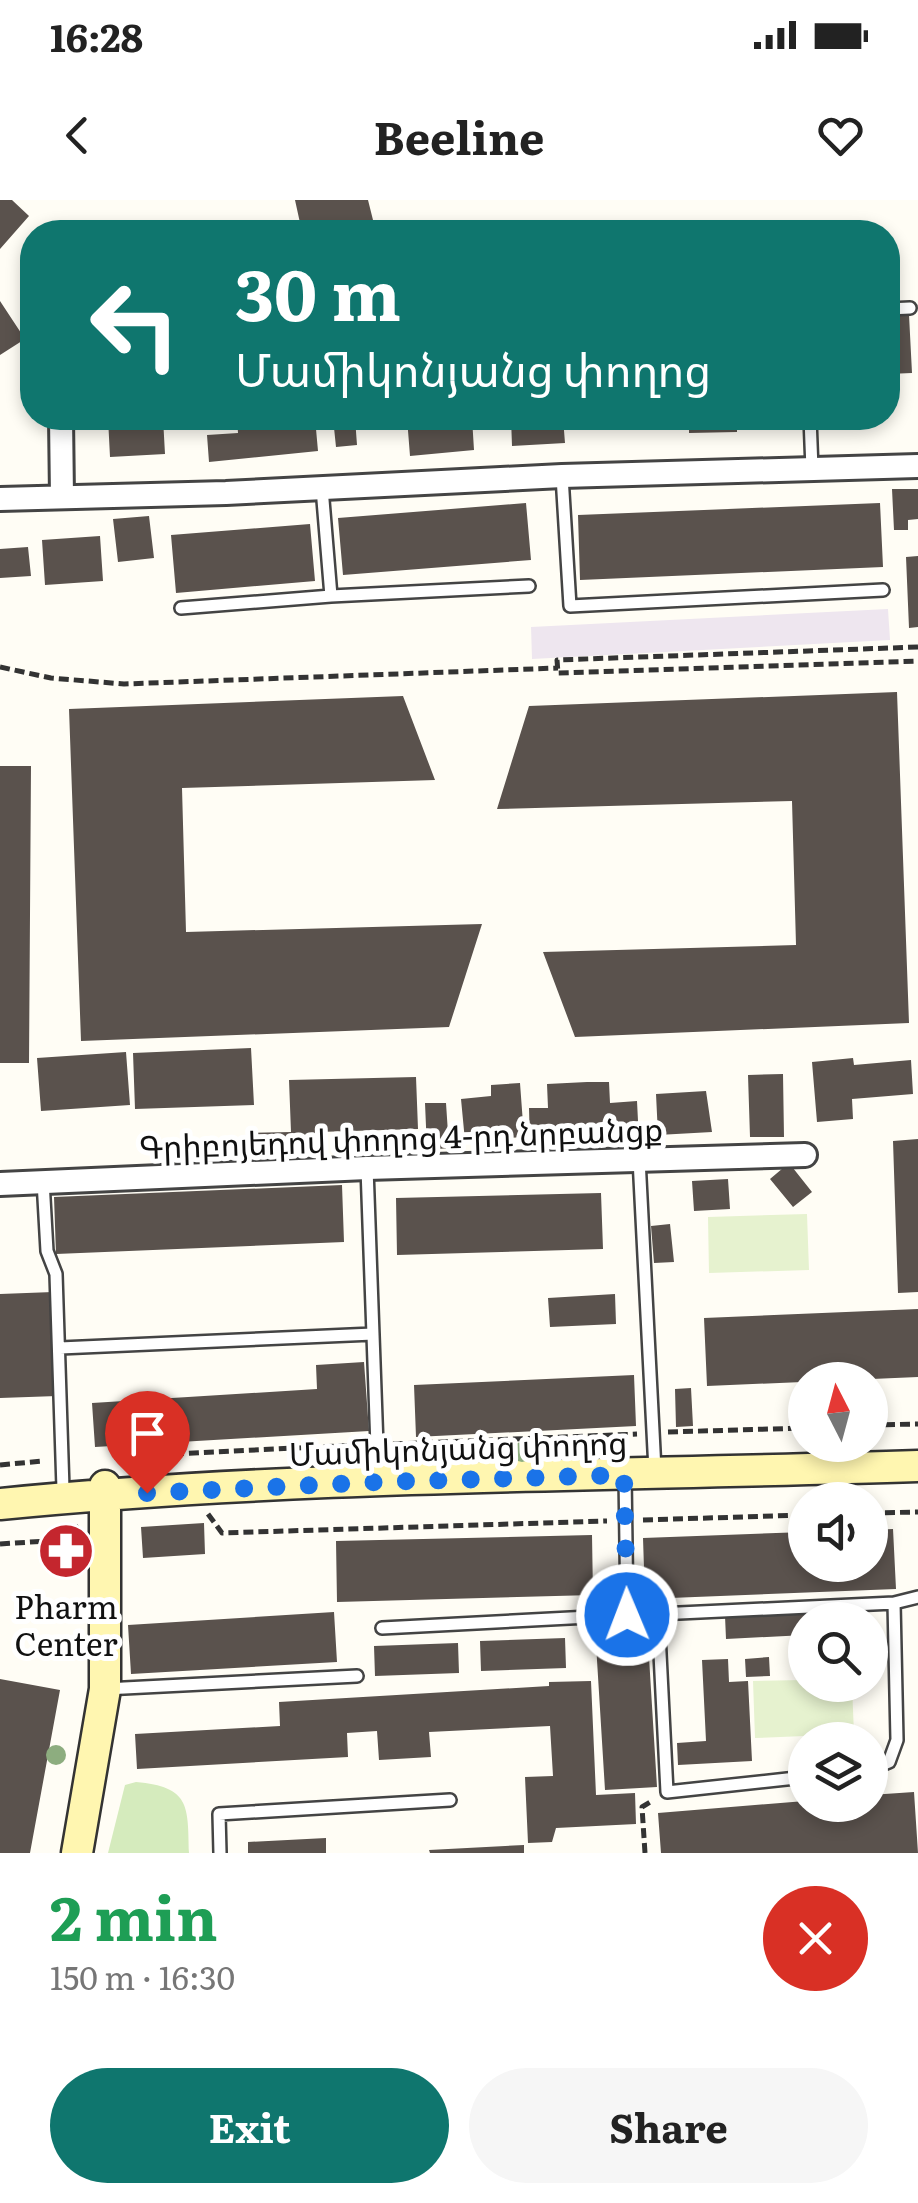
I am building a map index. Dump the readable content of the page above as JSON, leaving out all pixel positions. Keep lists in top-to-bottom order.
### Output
{
  "streets": {
    "street": ["Գրիբոյեդով փողոց 4-րդ նրբանցք", "Մամիկոնյանց փողոց"]
  },
  "places": {
    "pharmacy": ["Pharm Center"]
  },
  "north": "top",
  "page": {
    "status": "16:28",
    "header": "Beeline",
    "turn": ["30 m", "Մամիկոնյանց փողոց"],
    "heading": ["2 min", "150 m · 16:30"],
    "buttons": ["Exit", "Share"]
  }
}
